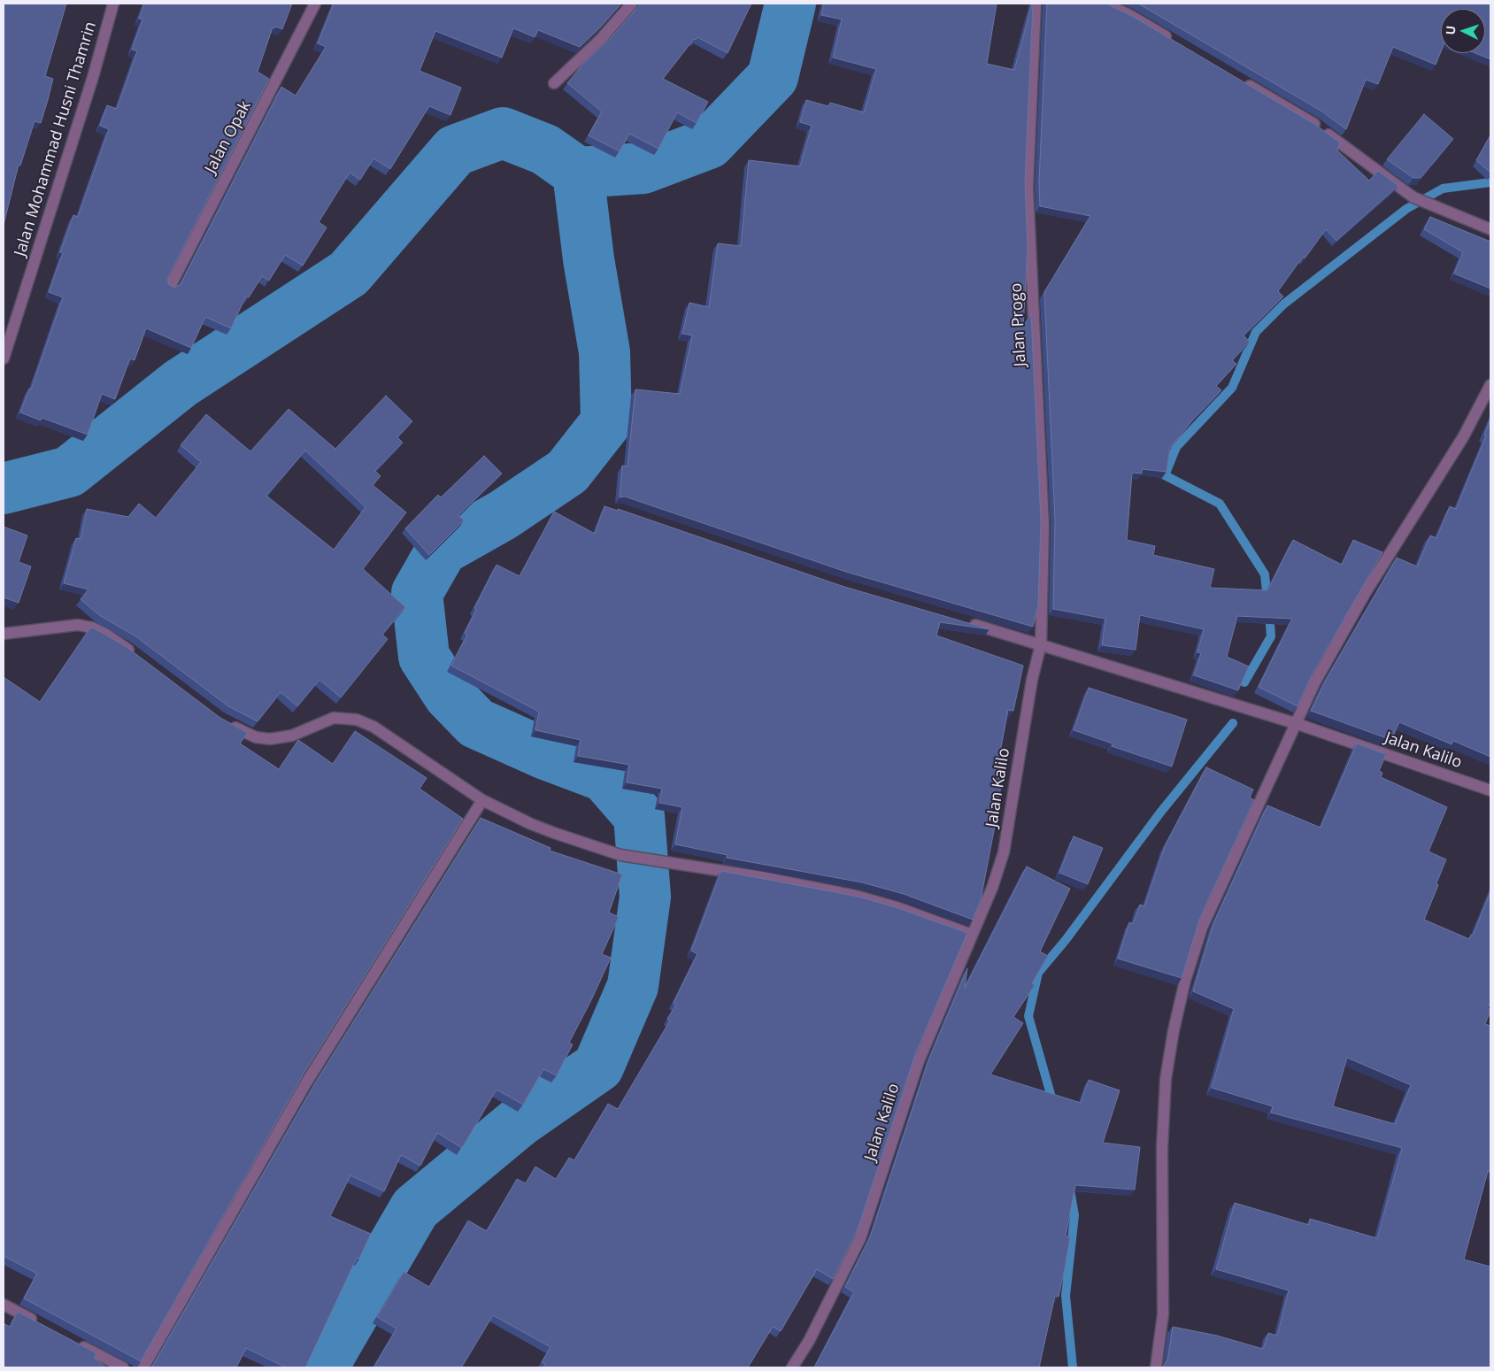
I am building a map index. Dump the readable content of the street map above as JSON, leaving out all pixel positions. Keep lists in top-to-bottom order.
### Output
{
  "streets": {
    "street": [
      "Jalan Opak",
      "Jalan Mohammad Husni Thamrin",
      "Jalan Progo",
      "Jalan Kalilo"
    ]
  },
  "crossings": [
    ["Jalan Progo", "Jalan Kalilo"]
  ],
  "north": "left"
}
